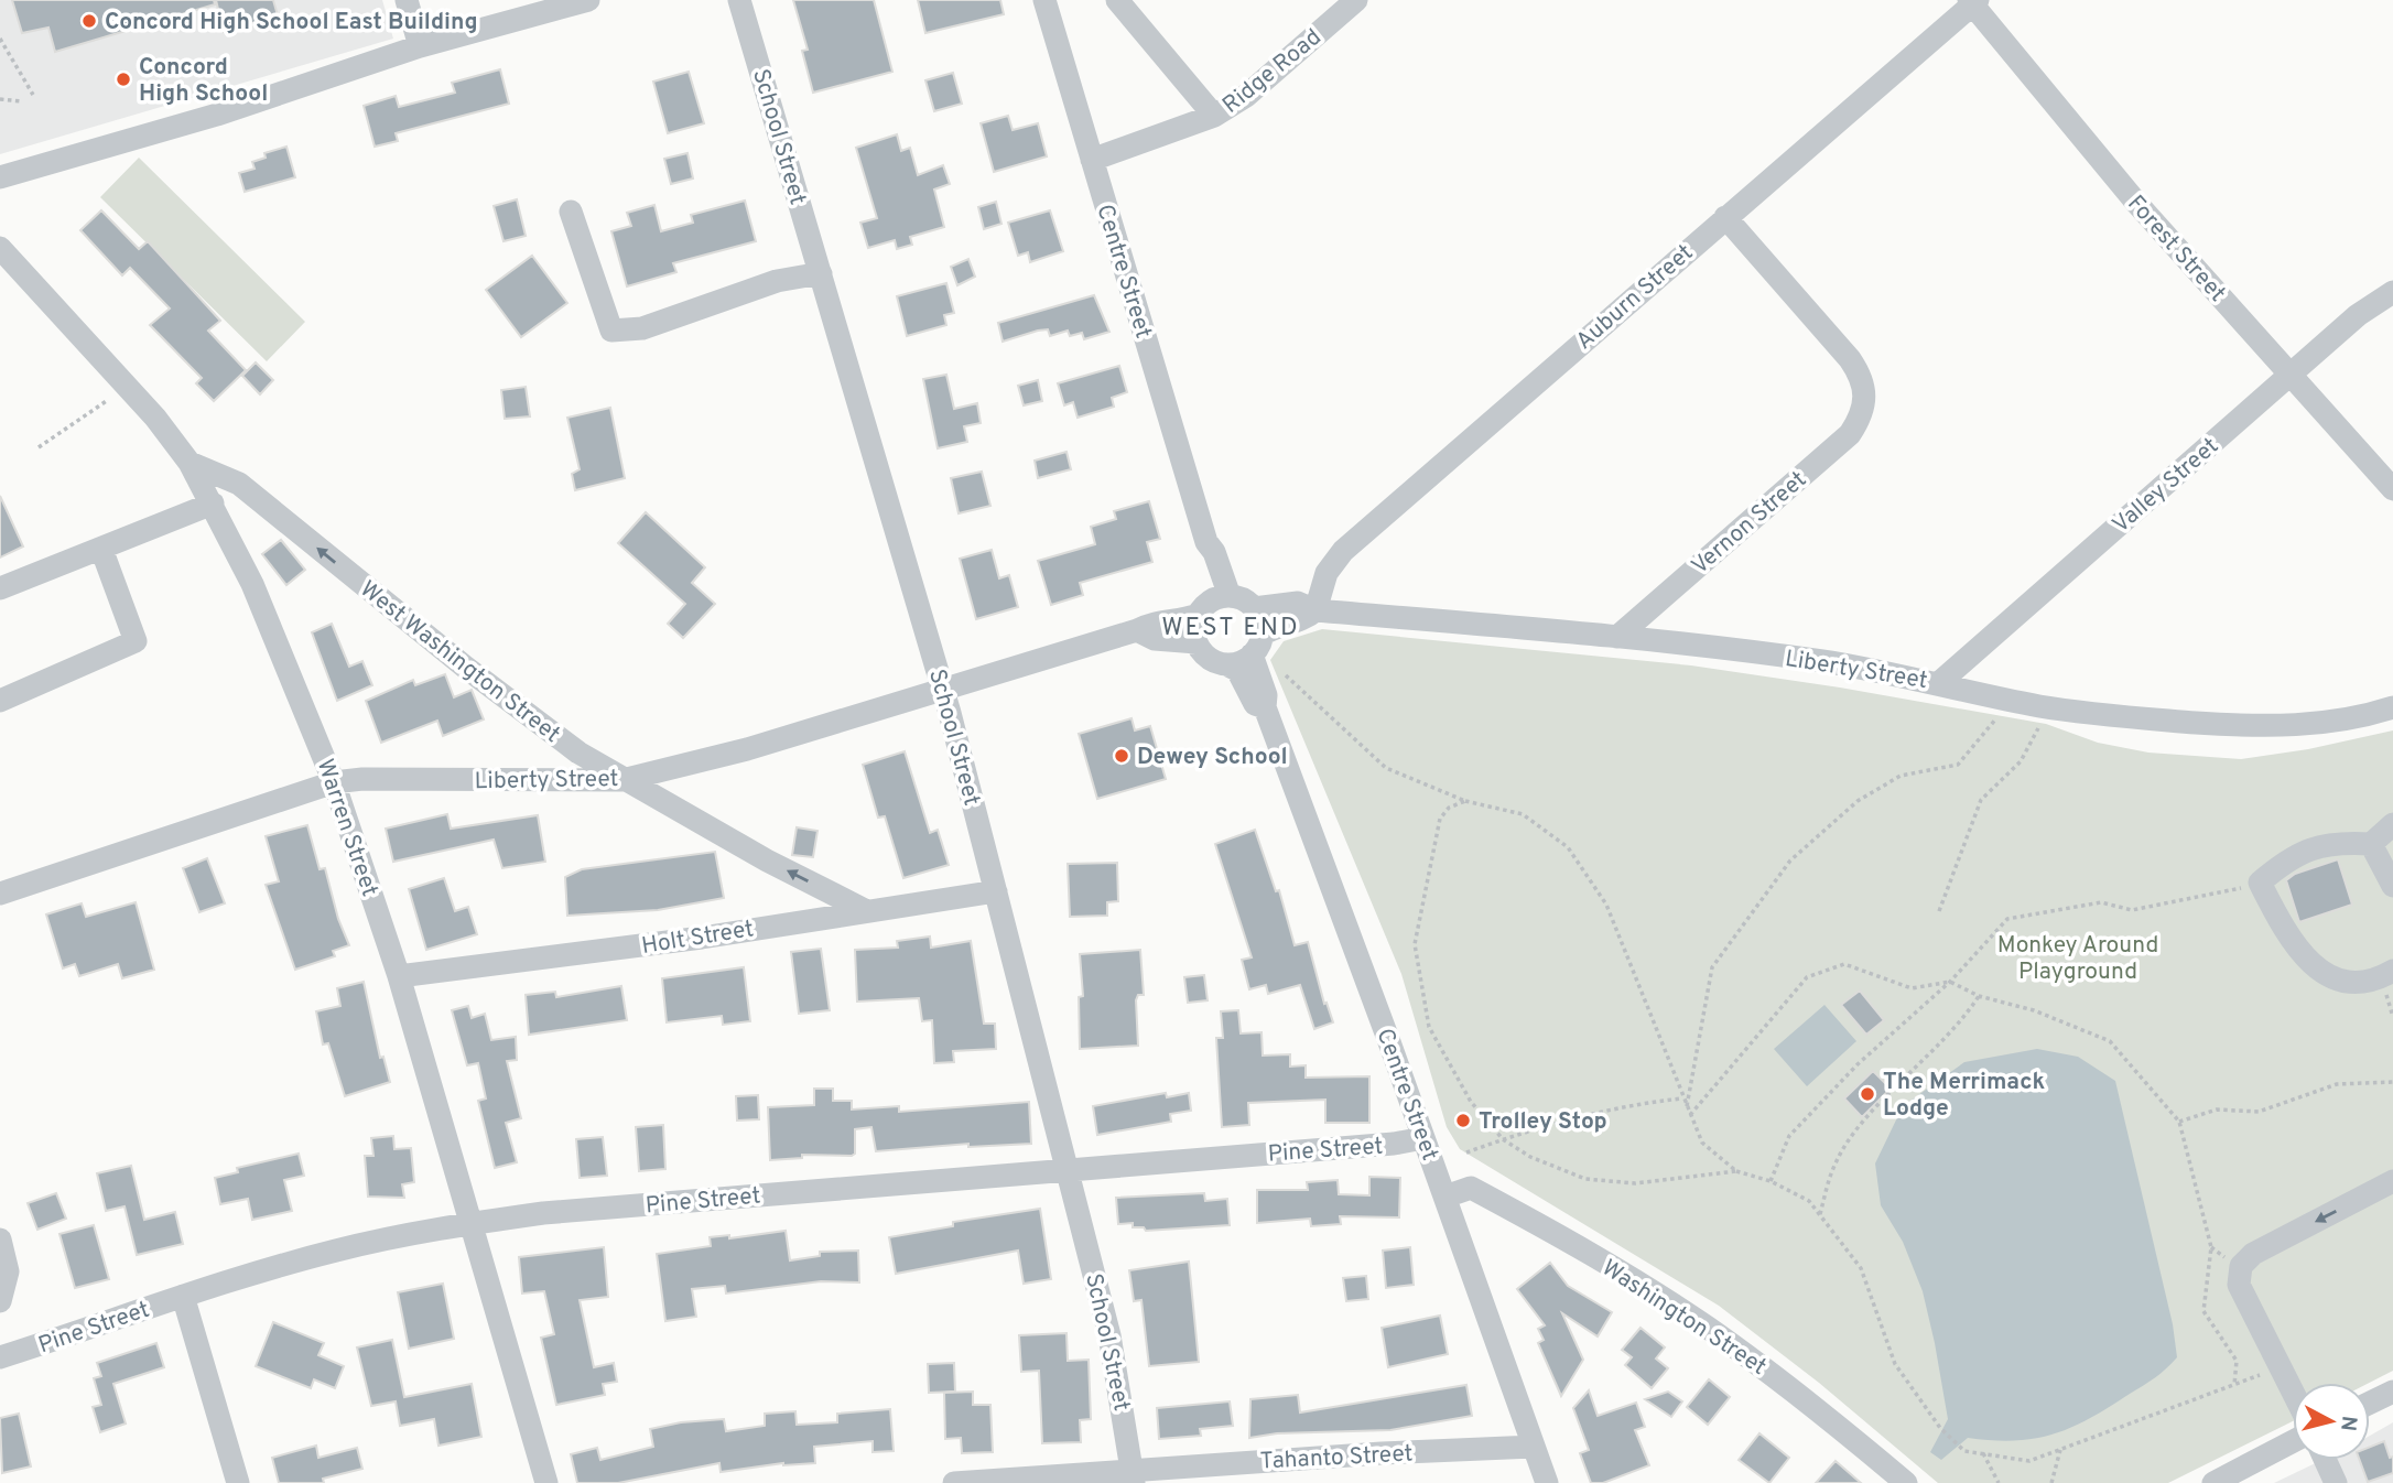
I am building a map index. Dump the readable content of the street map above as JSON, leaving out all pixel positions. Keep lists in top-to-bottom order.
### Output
{
  "streets": {
    "street": [
      "Ridge Road",
      "School Street",
      "Forest Street",
      "Centre Street",
      "Auburn Street",
      "Valley Street",
      "Vernon Street",
      "West Washington Street",
      "Liberty Street",
      "Warren Street",
      "Holt Street",
      "Pine Street",
      "Washington Street",
      "Tahanto Street"
    ]
  },
  "crossings": [
    ["Ridge Road", "Centre Street"],
    ["School Street", "Liberty Street"],
    ["School Street", "Holt Street"],
    ["School Street", "Pine Street"],
    ["School Street", "Tahanto Street"],
    ["Forest Street", "Auburn Street"],
    ["Forest Street", "Valley Street"],
    ["Centre Street", "Liberty Street"],
    ["Centre Street", "Pine Street"],
    ["Centre Street", "Washington Street"],
    ["Centre Street", "Tahanto Street"],
    ["Auburn Street", "Vernon Street"],
    ["Auburn Street", "Liberty Street"],
    ["Valley Street", "Liberty Street"],
    ["Vernon Street", "Liberty Street"],
    ["West Washington Street", "Liberty Street"],
    ["West Washington Street", "Warren Street"],
    ["West Washington Street", "Holt Street"],
    ["Liberty Street", "Warren Street"],
    ["Warren Street", "Holt Street"],
    ["Warren Street", "Pine Street"]
  ],
  "one_way": ["West Washington Street"],
  "districts": ["WEST END"],
  "parks": ["Monkey Around Playground"],
  "places": [
    "Concord High School East Building",
    "Concord High School",
    "Dewey School",
    "The Merrimack Lodge",
    "Trolley Stop"
  ],
  "north": "right"
}
